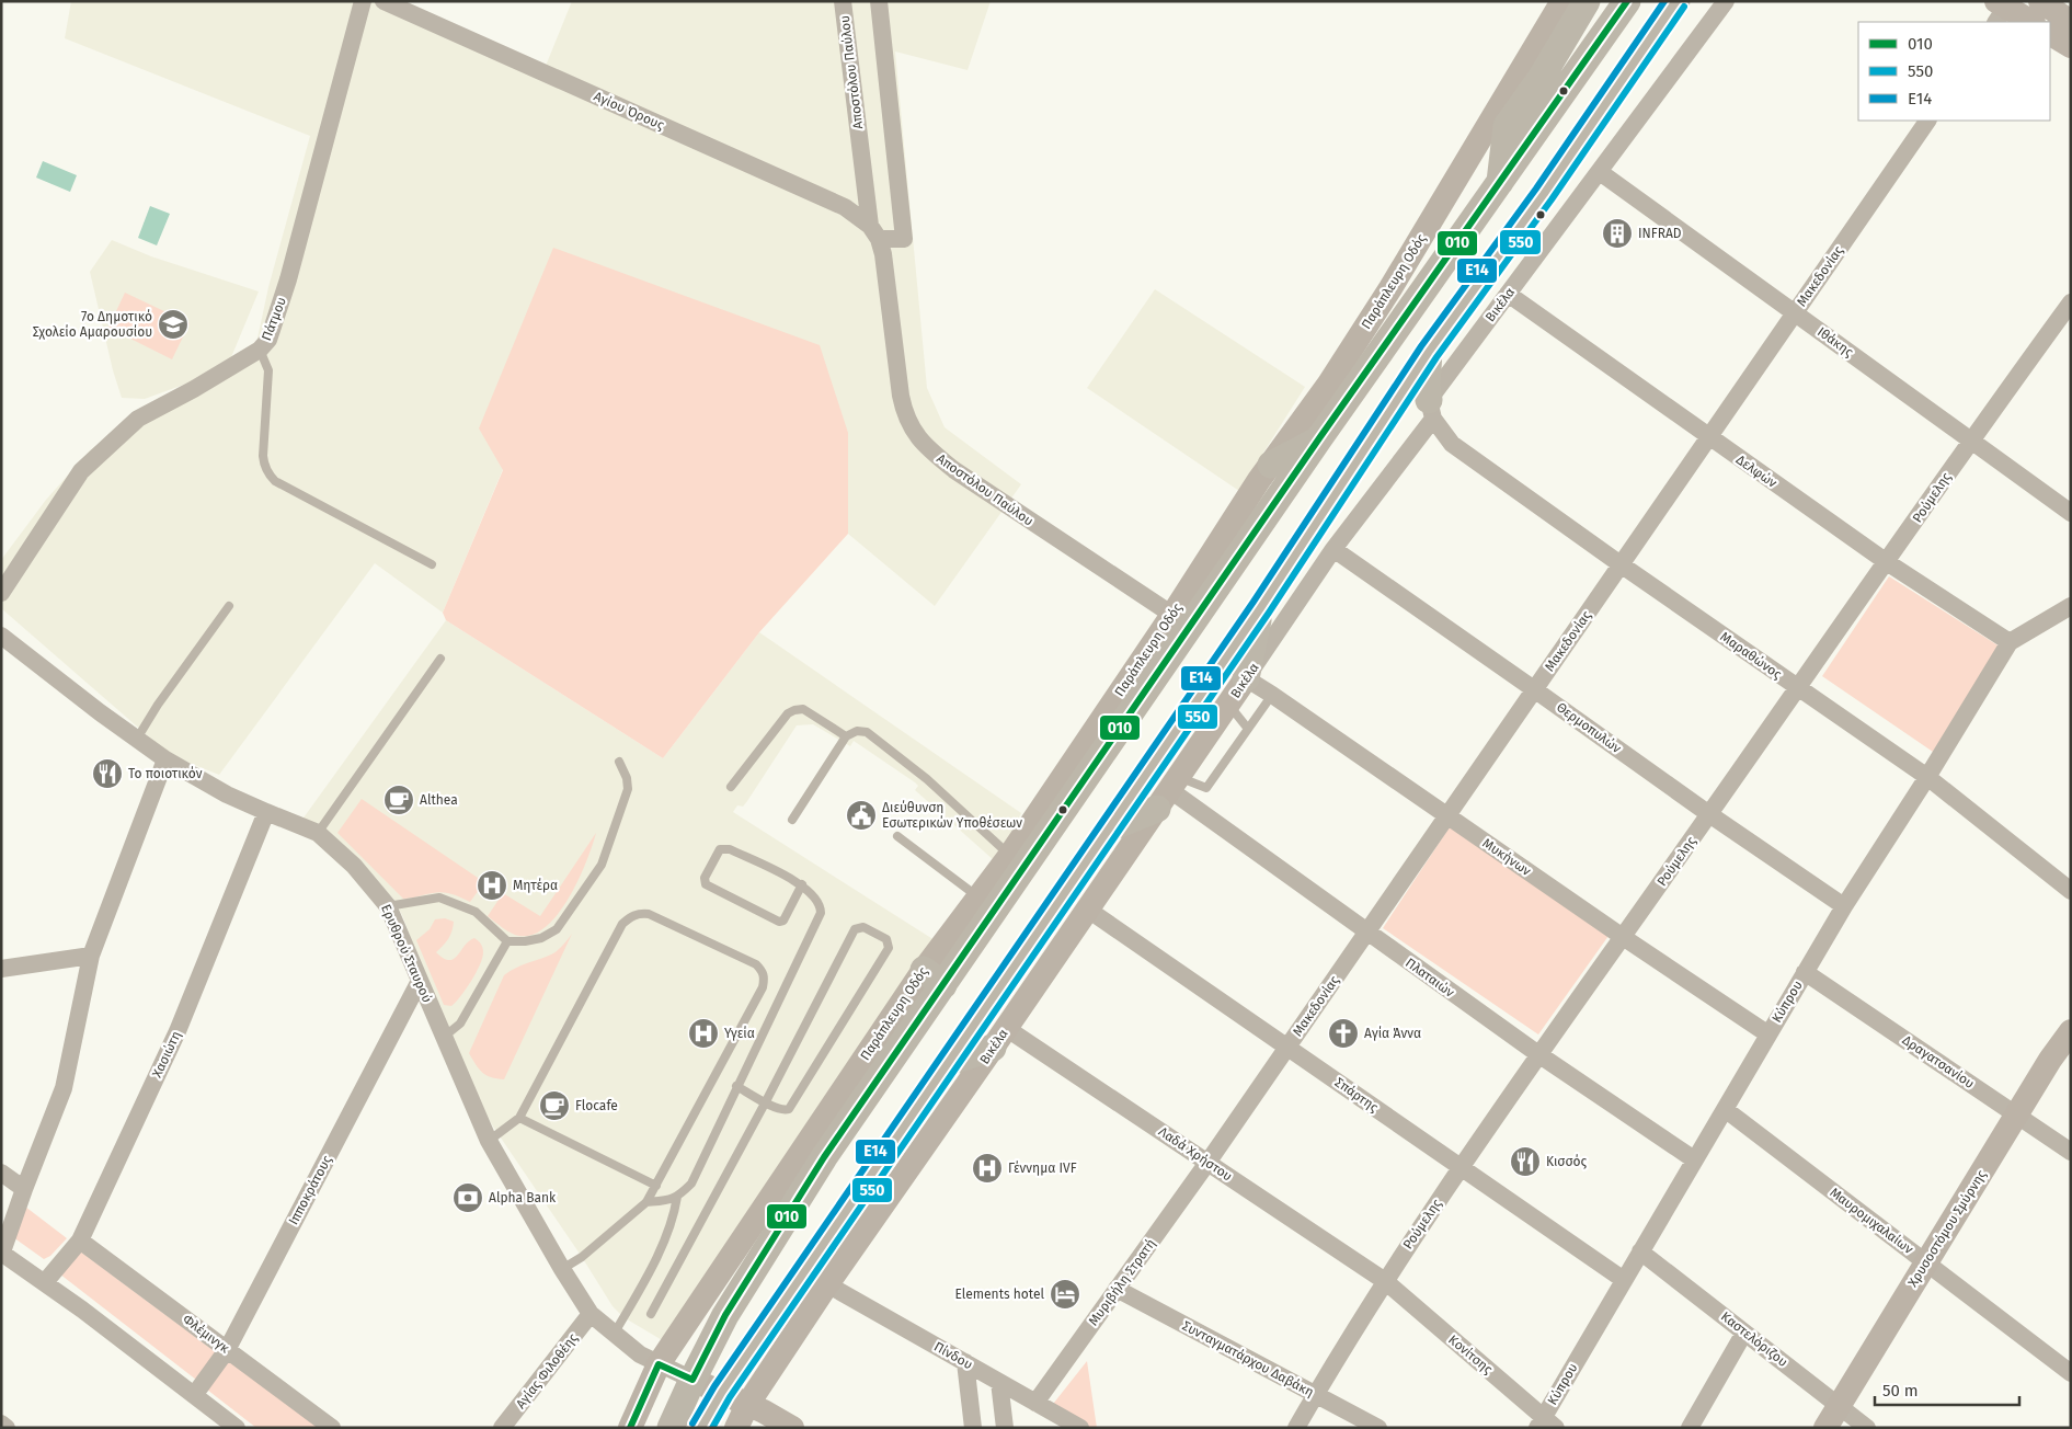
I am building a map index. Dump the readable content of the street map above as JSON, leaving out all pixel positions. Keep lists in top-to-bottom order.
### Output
{
  "streets": {
    "street": [
      "Αποστόλου Παύλου",
      "Αγίου Όρους",
      "Μακεδονίας",
      "Παράπλευρη Οδός",
      "Βικέλα",
      "Πάτμου",
      "Ιθάκης",
      "Δελφών",
      "Ρούμελης",
      "Μαραθώνος",
      "Θερμοπυλών",
      "Μυκήνων",
      "Ερυθρού Σταυρού",
      "Πλαταιών",
      "Κύπρου",
      "Χασιώτη",
      "Δραγατσανίου",
      "Σπάρτης",
      "Λαδά Χρήστου",
      "Ιπποκράτους",
      "Μαυρομιχαλαίων",
      "Χρυσοστόμου Σμύρνης",
      "Μυριβήλη Στρατή",
      "Φλέμινγκ",
      "Καστελόριζου",
      "Κονίτσης",
      "Πίνδου",
      "Συνταγματάρχου Δαβάκη",
      "Αγίας Φιλοθέης"
    ]
  },
  "crossings": [
    ["Αποστόλου Παύλου", "Αγίου Όρους"],
    ["Αποστόλου Παύλου", "Παράπλευρη Οδός"],
    ["Μακεδονίας", "Ιθάκης"],
    ["Μακεδονίας", "Δελφών"],
    ["Μακεδονίας", "Μαραθώνος"],
    ["Μακεδονίας", "Θερμοπυλών"],
    ["Μακεδονίας", "Μυκήνων"],
    ["Μακεδονίας", "Πλαταιών"],
    ["Μακεδονίας", "Σπάρτης"],
    ["Μακεδονίας", "Λαδά Χρήστου"],
    ["Μακεδονίας", "Μυριβήλη Στρατή"],
    ["Παράπλευρη Οδός", "Ερυθρού Σταυρού"],
    ["Βικέλα", "Ιθάκης"],
    ["Βικέλα", "Δελφών"],
    ["Βικέλα", "Μαραθώνος"],
    ["Βικέλα", "Θερμοπυλών"],
    ["Βικέλα", "Μυκήνων"],
    ["Βικέλα", "Πλαταιών"],
    ["Βικέλα", "Σπάρτης"],
    ["Βικέλα", "Λαδά Χρήστου"],
    ["Βικέλα", "Πίνδου"],
    ["Ιθάκης", "Ρούμελης"],
    ["Δελφών", "Ρούμελης"],
    ["Δελφών", "Κύπρου"],
    ["Ρούμελης", "Μαραθώνος"],
    ["Ρούμελης", "Θερμοπυλών"],
    ["Ρούμελης", "Μυκήνων"],
    ["Ρούμελης", "Πλαταιών"],
    ["Ρούμελης", "Σπάρτης"],
    ["Ρούμελης", "Λαδά Χρήστου"],
    ["Ρούμελης", "Κονίτσης"],
    ["Ρούμελης", "Συνταγματάρχου Δαβάκη"],
    ["Μαραθώνος", "Κύπρου"],
    ["Θερμοπυλών", "Κύπρου"],
    ["Μυκήνων", "Κύπρου"],
    ["Ερυθρού Σταυρού", "Χασιώτη"],
    ["Ερυθρού Σταυρού", "Ιπποκράτους"],
    ["Ερυθρού Σταυρού", "Αγίας Φιλοθέης"],
    ["Πλαταιών", "Κύπρου"],
    ["Κύπρου", "Δραγατσανίου"],
    ["Κύπρου", "Σπάρτης"],
    ["Κύπρου", "Μαυρομιχαλαίων"],
    ["Κύπρου", "Καστελόριζου"],
    ["Κύπρου", "Κονίτσης"],
    ["Χασιώτη", "Φλέμινγκ"],
    ["Δραγατσανίου", "Χρυσοστόμου Σμύρνης"],
    ["Λαδά Χρήστου", "Μυριβήλη Στρατή"],
    ["Λαδά Χρήστου", "Κονίτσης"],
    ["Ιπποκράτους", "Φλέμινγκ"],
    ["Μαυρομιχαλαίων", "Χρυσοστόμου Σμύρνης"],
    ["Χρυσοστόμου Σμύρνης", "Καστελόριζου"],
    ["Μυριβήλη Στρατή", "Πίνδου"],
    ["Μυριβήλη Στρατή", "Συνταγματάρχου Δαβάκη"]
  ],
  "places": {
    "building": ["INFRAD"],
    "school or university": ["7ο Δημοτικό Σχολείο Αμαρουσίου"],
    "restaurant": ["Το ποιοτικόν", "Κισσός"],
    "cafe": ["Althea", "Flocafe"],
    "public building": ["Διεύθυνση Εσωτερικών Υποθέσεων"],
    "hospital": ["Μητέρα", "Υγεία", "Γέννημα IVF"],
    "church": ["Αγία Άννα"],
    "bank": ["Alpha Bank"],
    "hotel": ["Elements hotel"]
  },
  "lines": ["transit line 010", "transit line Ε14", "transit line 550"],
  "legend": ["010", "550", "Ε14"],
  "scale_bar": "50 m"
}
